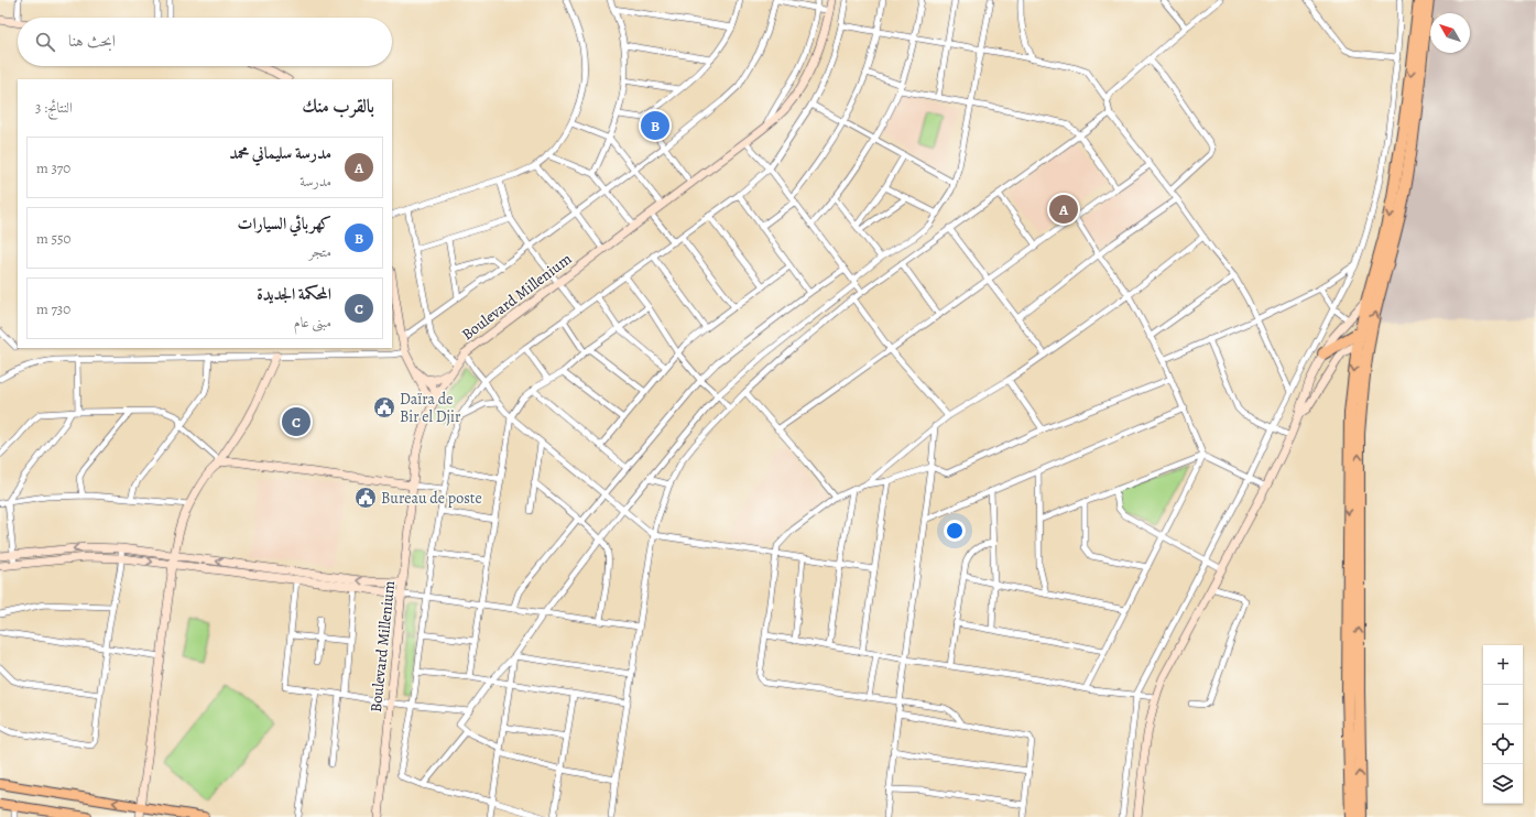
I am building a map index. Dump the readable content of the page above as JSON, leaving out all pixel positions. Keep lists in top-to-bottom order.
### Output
{
  "streets": {
    "main road": ["Boulevard Millenium"]
  },
  "places": {
    "public building": ["Daïra de Bir el Djir", "Bureau de poste"]
  },
  "north": "top left",
  "page": {
    "search": "ابحث هنا",
    "heading": ["بالقرب منك", "النتائج: 3"],
    "pins": ["B", "A", "C"],
    "list": [
      {
        "mark": "A",
        "name": "مدرسة سليماني محمد",
        "note": "مدرسة",
        "value": "370 m"
      },
      {
        "mark": "B",
        "name": "كهربائي السيارات",
        "note": "متجر",
        "value": "550 m"
      },
      {
        "mark": "C",
        "name": "المحكمة الجديدة",
        "note": "مبنى عام",
        "value": "730 m"
      }
    ],
    "map_buttons": ["+", "−"]
  }
}
